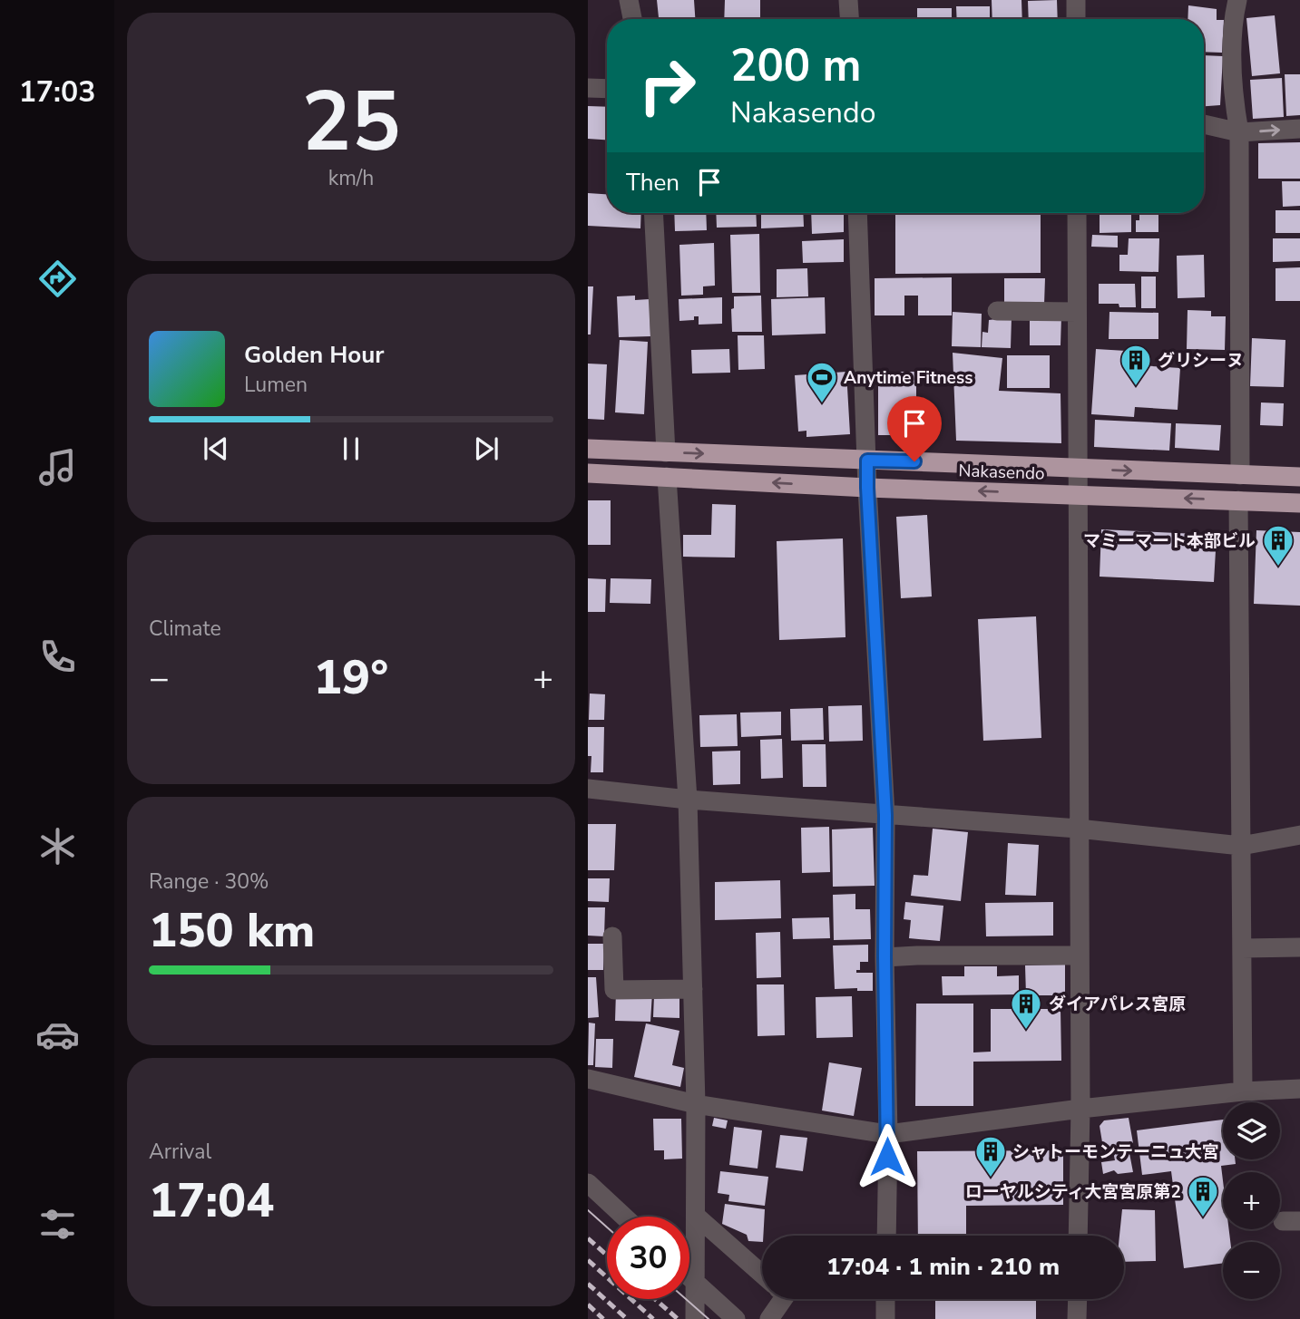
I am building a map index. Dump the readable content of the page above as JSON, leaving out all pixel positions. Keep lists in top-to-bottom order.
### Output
{
  "streets": {
    "highway": ["Nakasendo"]
  },
  "places": {
    "building": [
      "グリシーヌ",
      "マミーマート本部ビル",
      "ダイアパレス宮原",
      "シャトーモンテーニュ大宮",
      "ローヤルシティ大宮宮原第2"
    ],
    "sports": ["Anytime Fitness"]
  },
  "page": {
    "tabs": "17:03",
    "tile": [
      ["25", "km/h"],
      "Climate",
      ["Range · 30%", "150 km"],
      ["Arrival", "17:04"]
    ],
    "turn": ["200 m", "Nakasendo"],
    "then": "Then",
    "song": ["Golden Hour", "Lumen"],
    "heat": ["−", "19°", "+"],
    "map_buttons": ["+", "−"],
    "limit": "30",
    "trip": "17:04 · 1 min · 210 m"
  }
}
